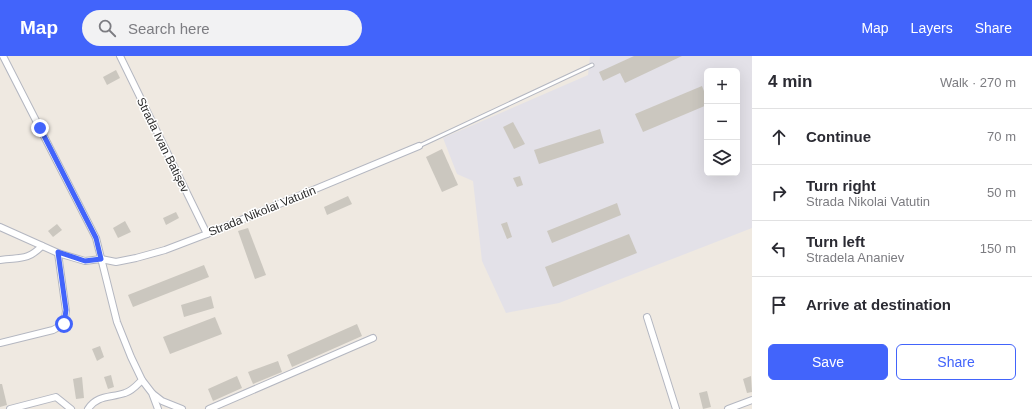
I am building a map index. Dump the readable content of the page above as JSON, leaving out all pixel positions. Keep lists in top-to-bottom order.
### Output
{
  "streets": {
    "street": ["Strada Ivan Batișev", "Strada Nikolai Vatutin"]
  },
  "crossings": [
    ["Strada Ivan Batișev", "Strada Nikolai Vatutin"]
  ],
  "page": {
    "header": "Map",
    "search": "Search here",
    "nav": ["Map", "Layers", "Share"],
    "heading": ["4 min", "Walk · 270 m"],
    "map_buttons": ["+", "−"],
    "list": [
      ["Continue", "70 m"],
      ["Turn right", "Strada Nikolai Vatutin", "50 m"],
      ["Turn left", "Stradela Ananiev", "150 m"],
      "Arrive at destination"
    ],
    "buttons": ["Save", "Share"]
  }
}
